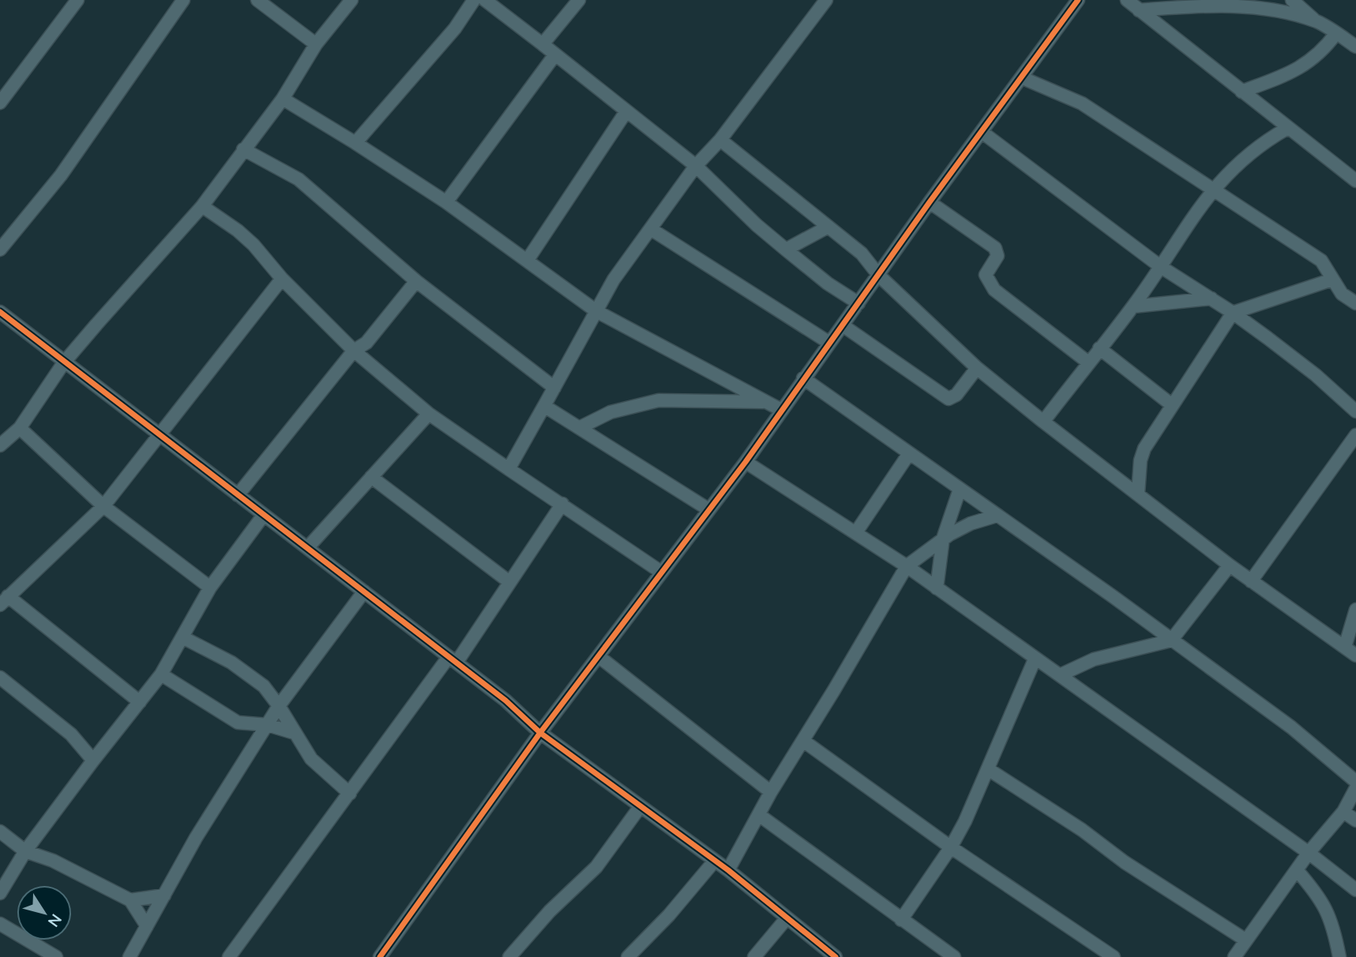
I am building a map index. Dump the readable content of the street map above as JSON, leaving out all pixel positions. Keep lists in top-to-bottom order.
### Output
{
  "north": "bottom right"
}
